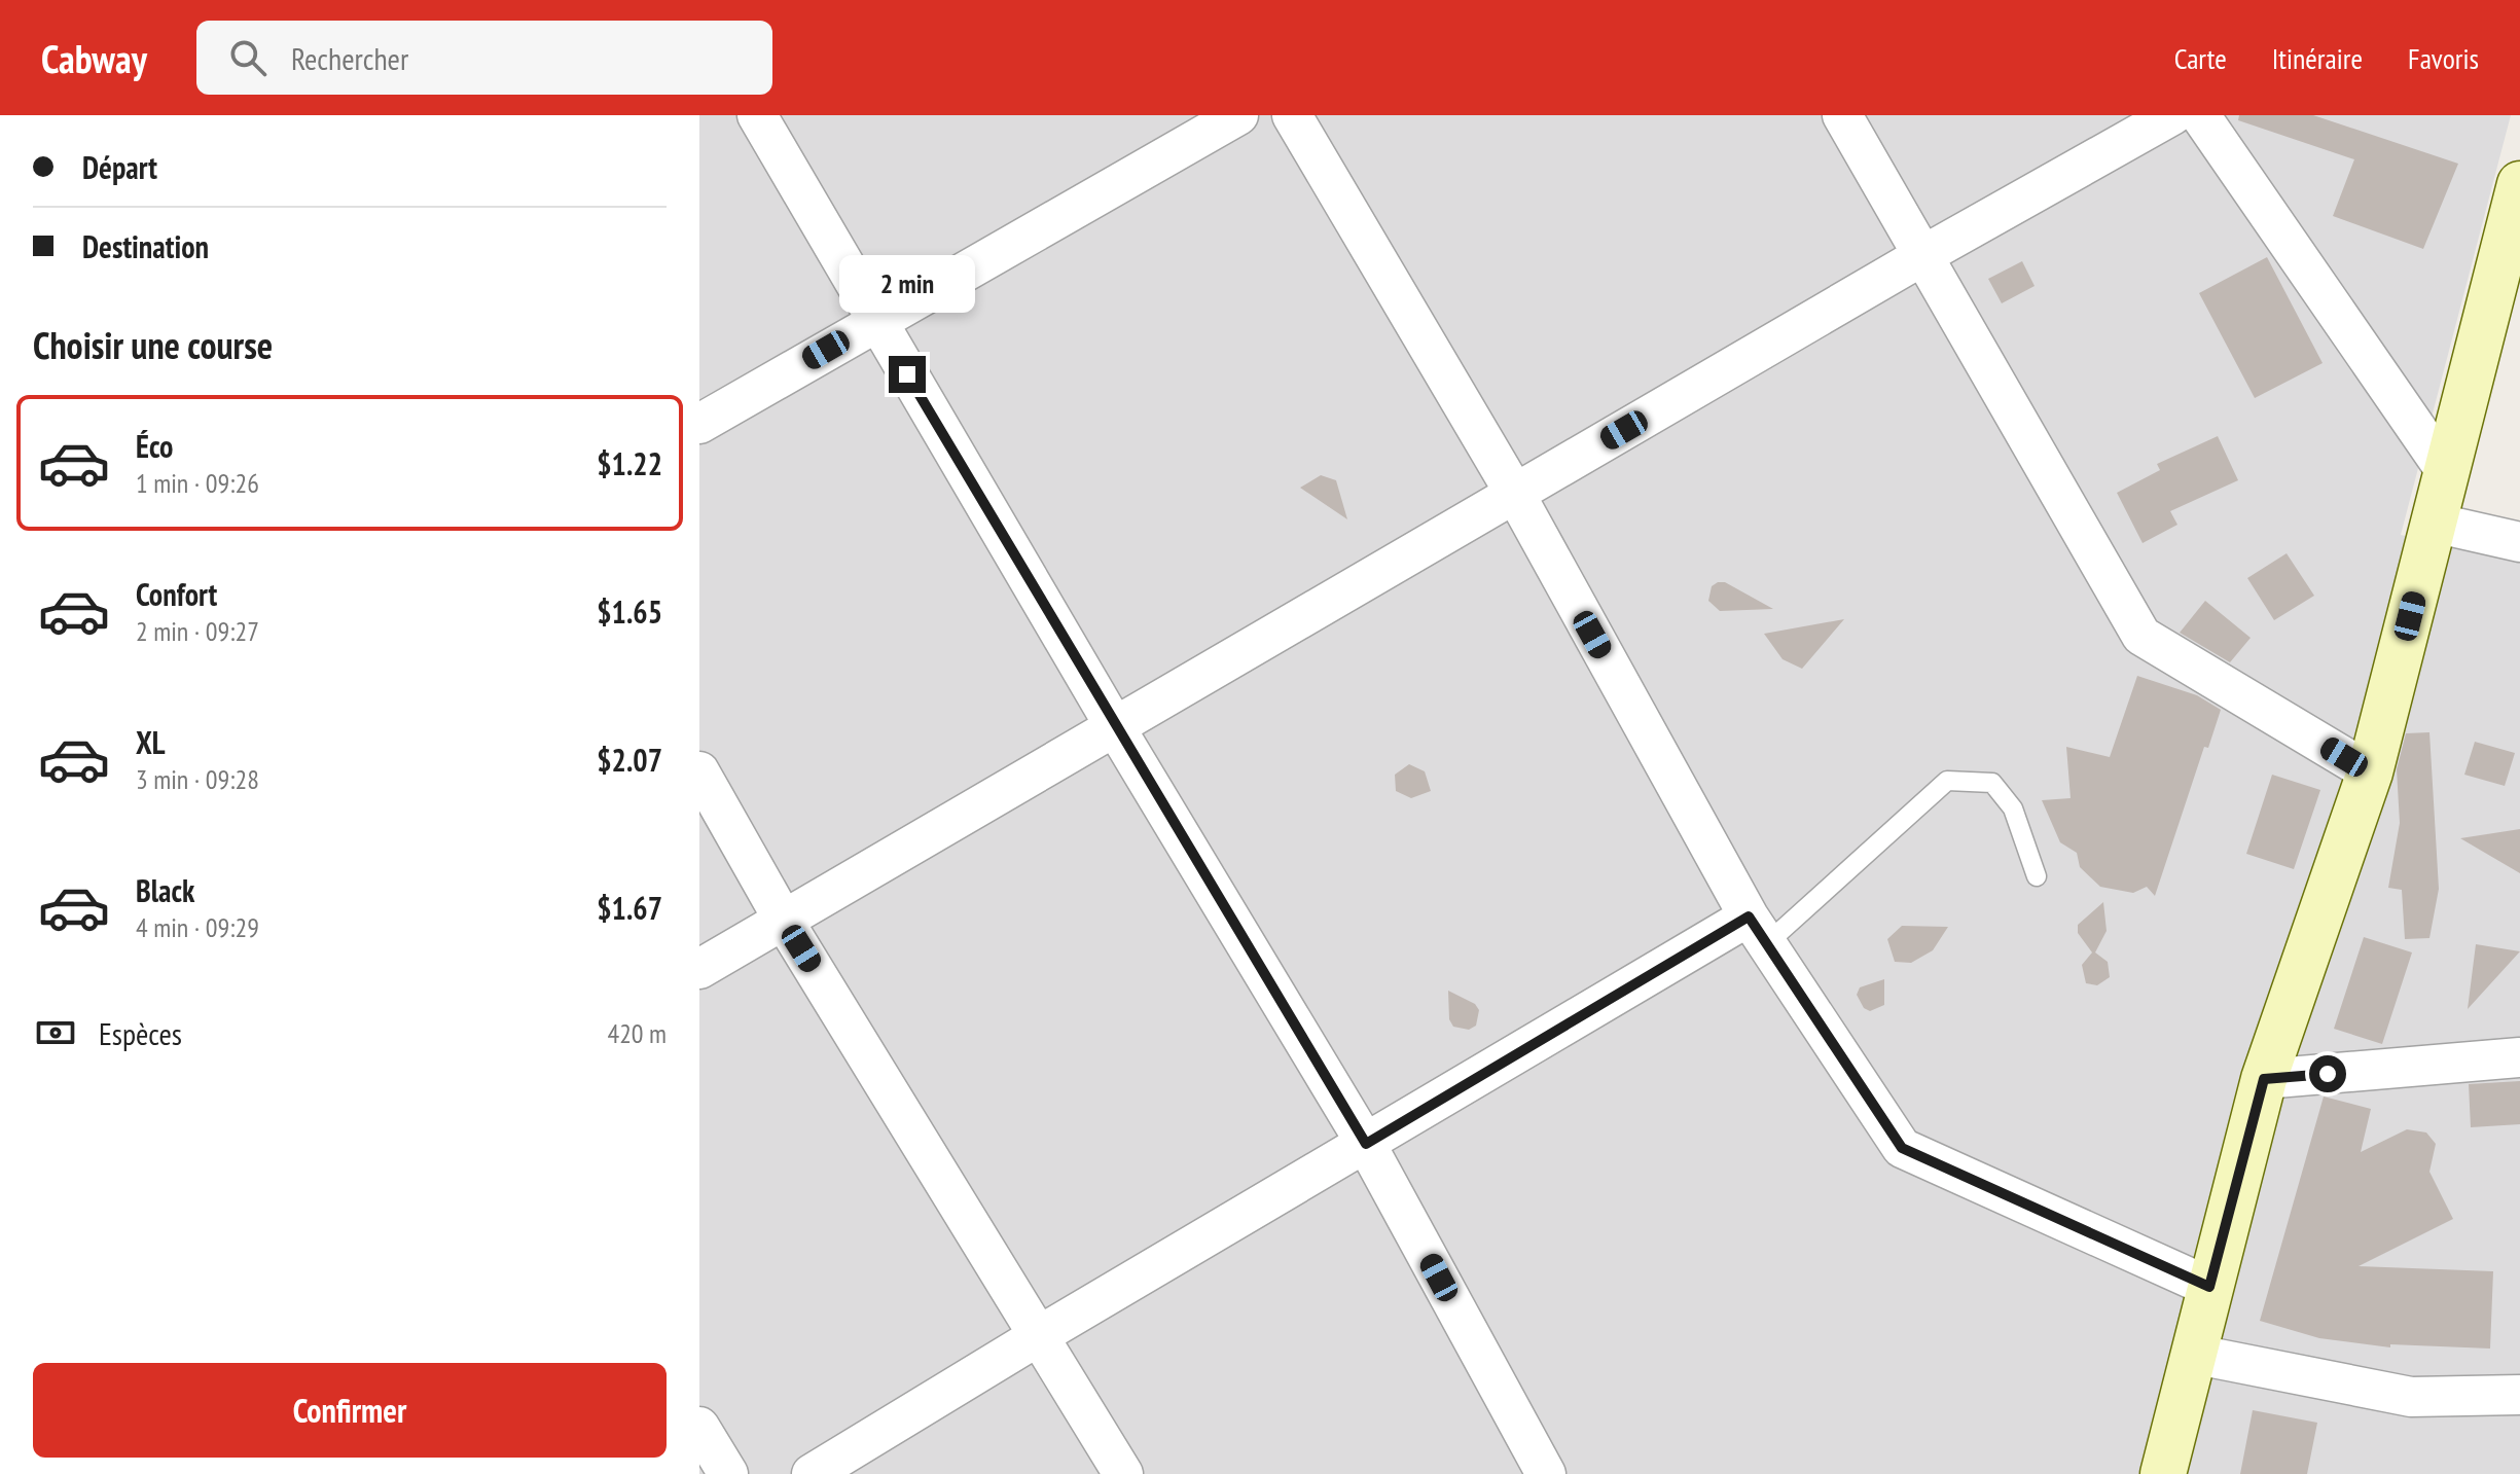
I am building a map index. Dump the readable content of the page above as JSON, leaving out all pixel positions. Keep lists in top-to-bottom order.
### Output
{
  "page": {
    "header": "Cabway",
    "search": "Rechercher",
    "nav": ["Carte", "Itinéraire", "Favoris"],
    "banner": ["Départ", "Destination"],
    "bubble": "2 min",
    "heading": "Choisir une course",
    "list": [
      {
        "name": "Éco",
        "note": "1 min · 09:26",
        "value": "$1.22"
      },
      {
        "name": "Confort",
        "note": "2 min · 09:27",
        "value": "$1.65"
      },
      {
        "name": "XL",
        "note": "3 min · 09:28",
        "value": "$2.07"
      },
      {
        "name": "Black",
        "note": "4 min · 09:29",
        "value": "$1.67"
      }
    ],
    "pay": ["Espèces", "420 m"],
    "buttons": "Confirmer"
  }
}
